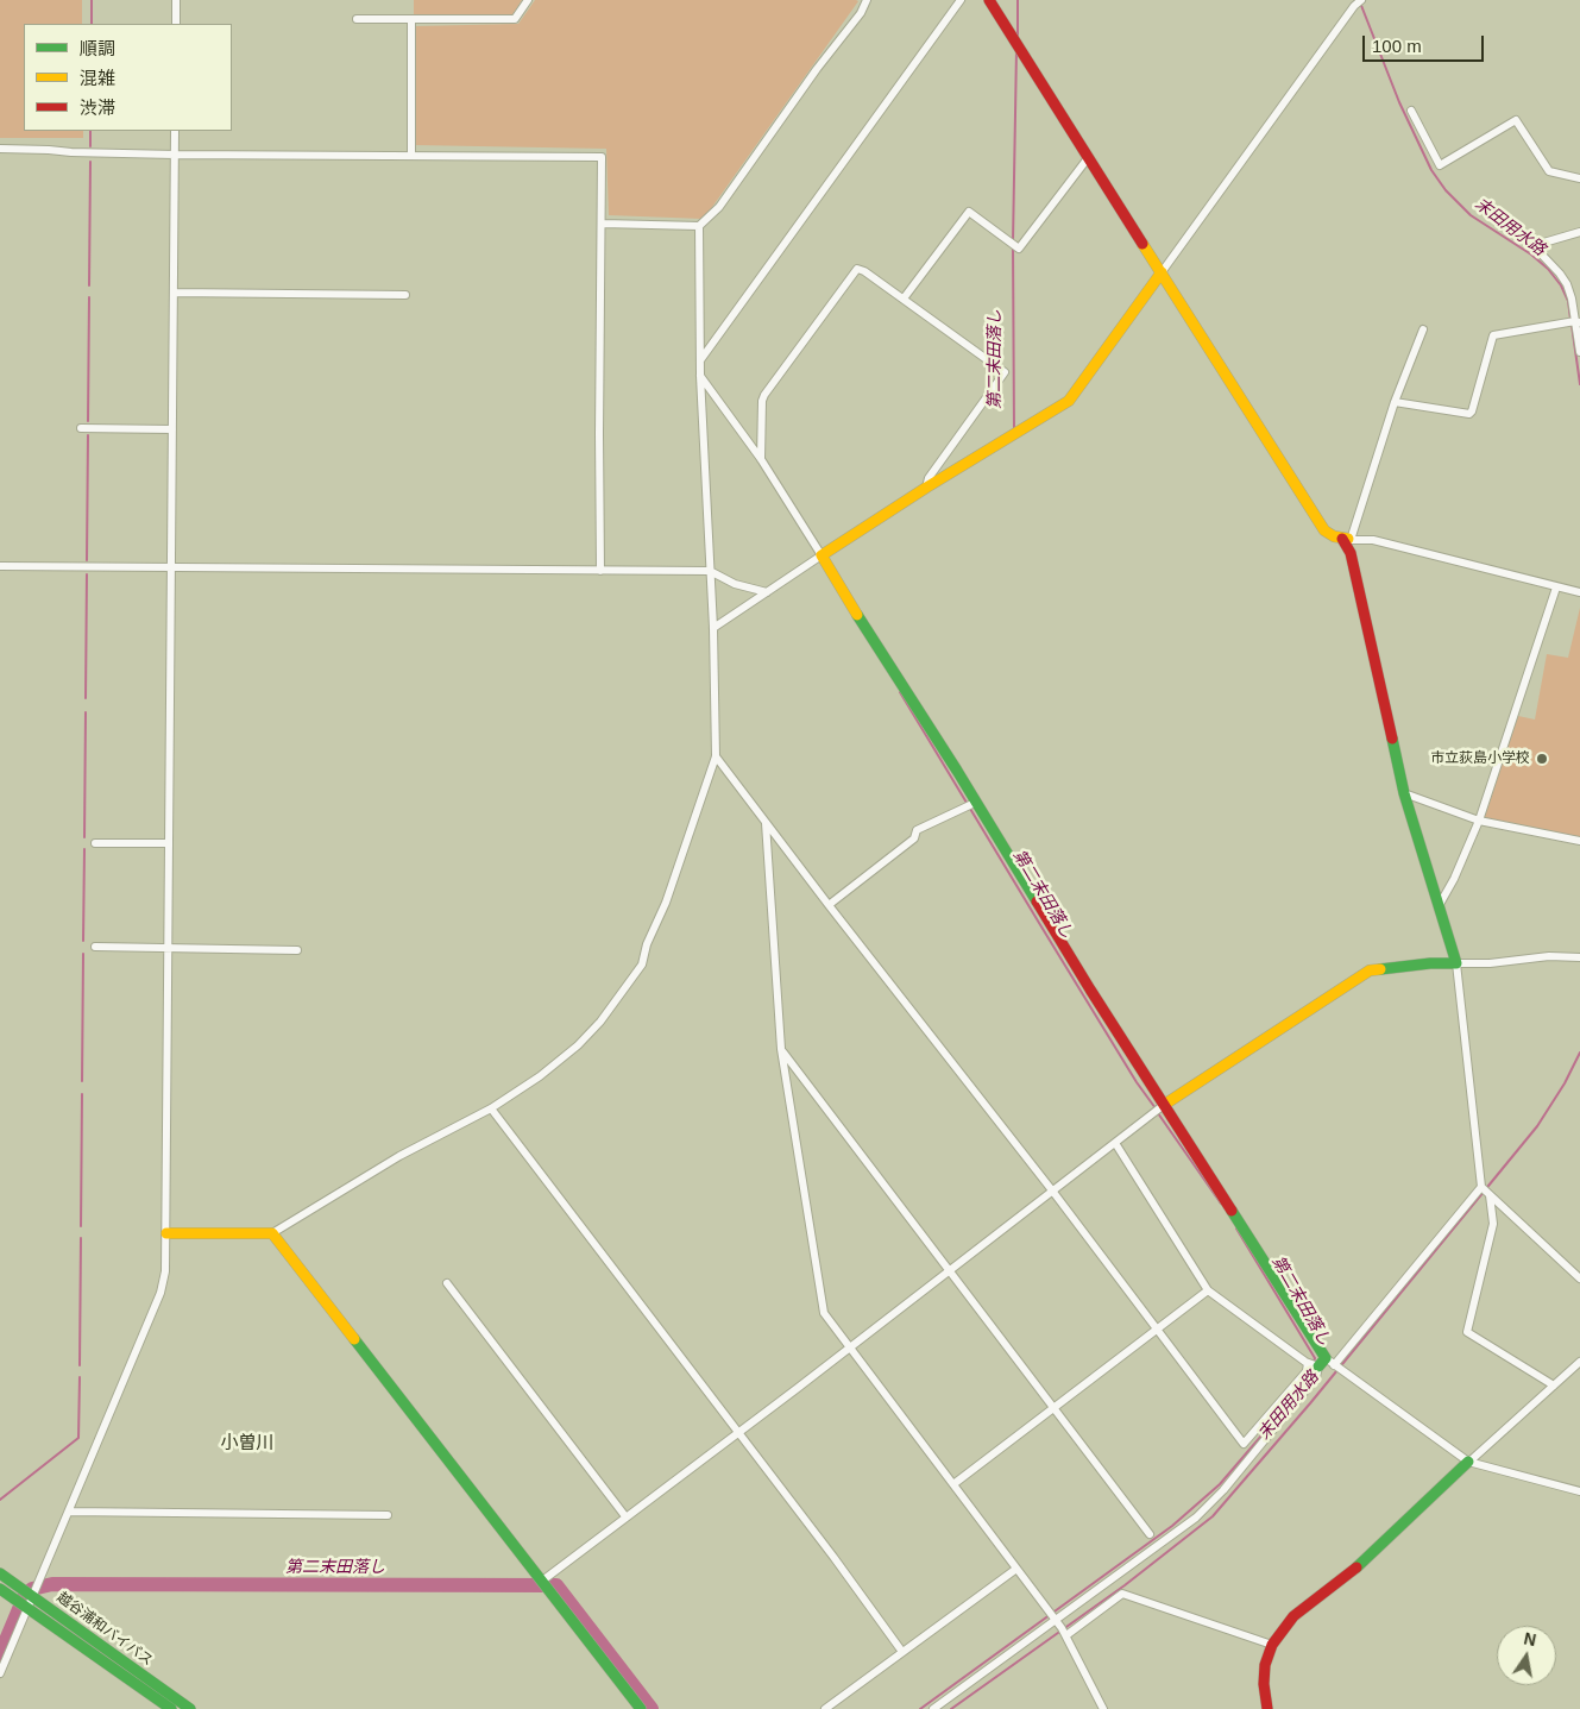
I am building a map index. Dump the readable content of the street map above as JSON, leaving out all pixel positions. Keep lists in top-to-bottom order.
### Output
{
  "streets": {
    "main road": ["越谷浦和バイパス"]
  },
  "districts": ["小曽川"],
  "water": ["末田用水路", "第二末田落し"],
  "places": ["市立荻島小学校"],
  "legend": ["順調", "混雑", "渋滞"],
  "scale_bar": "100 m",
  "north": "top"
}
